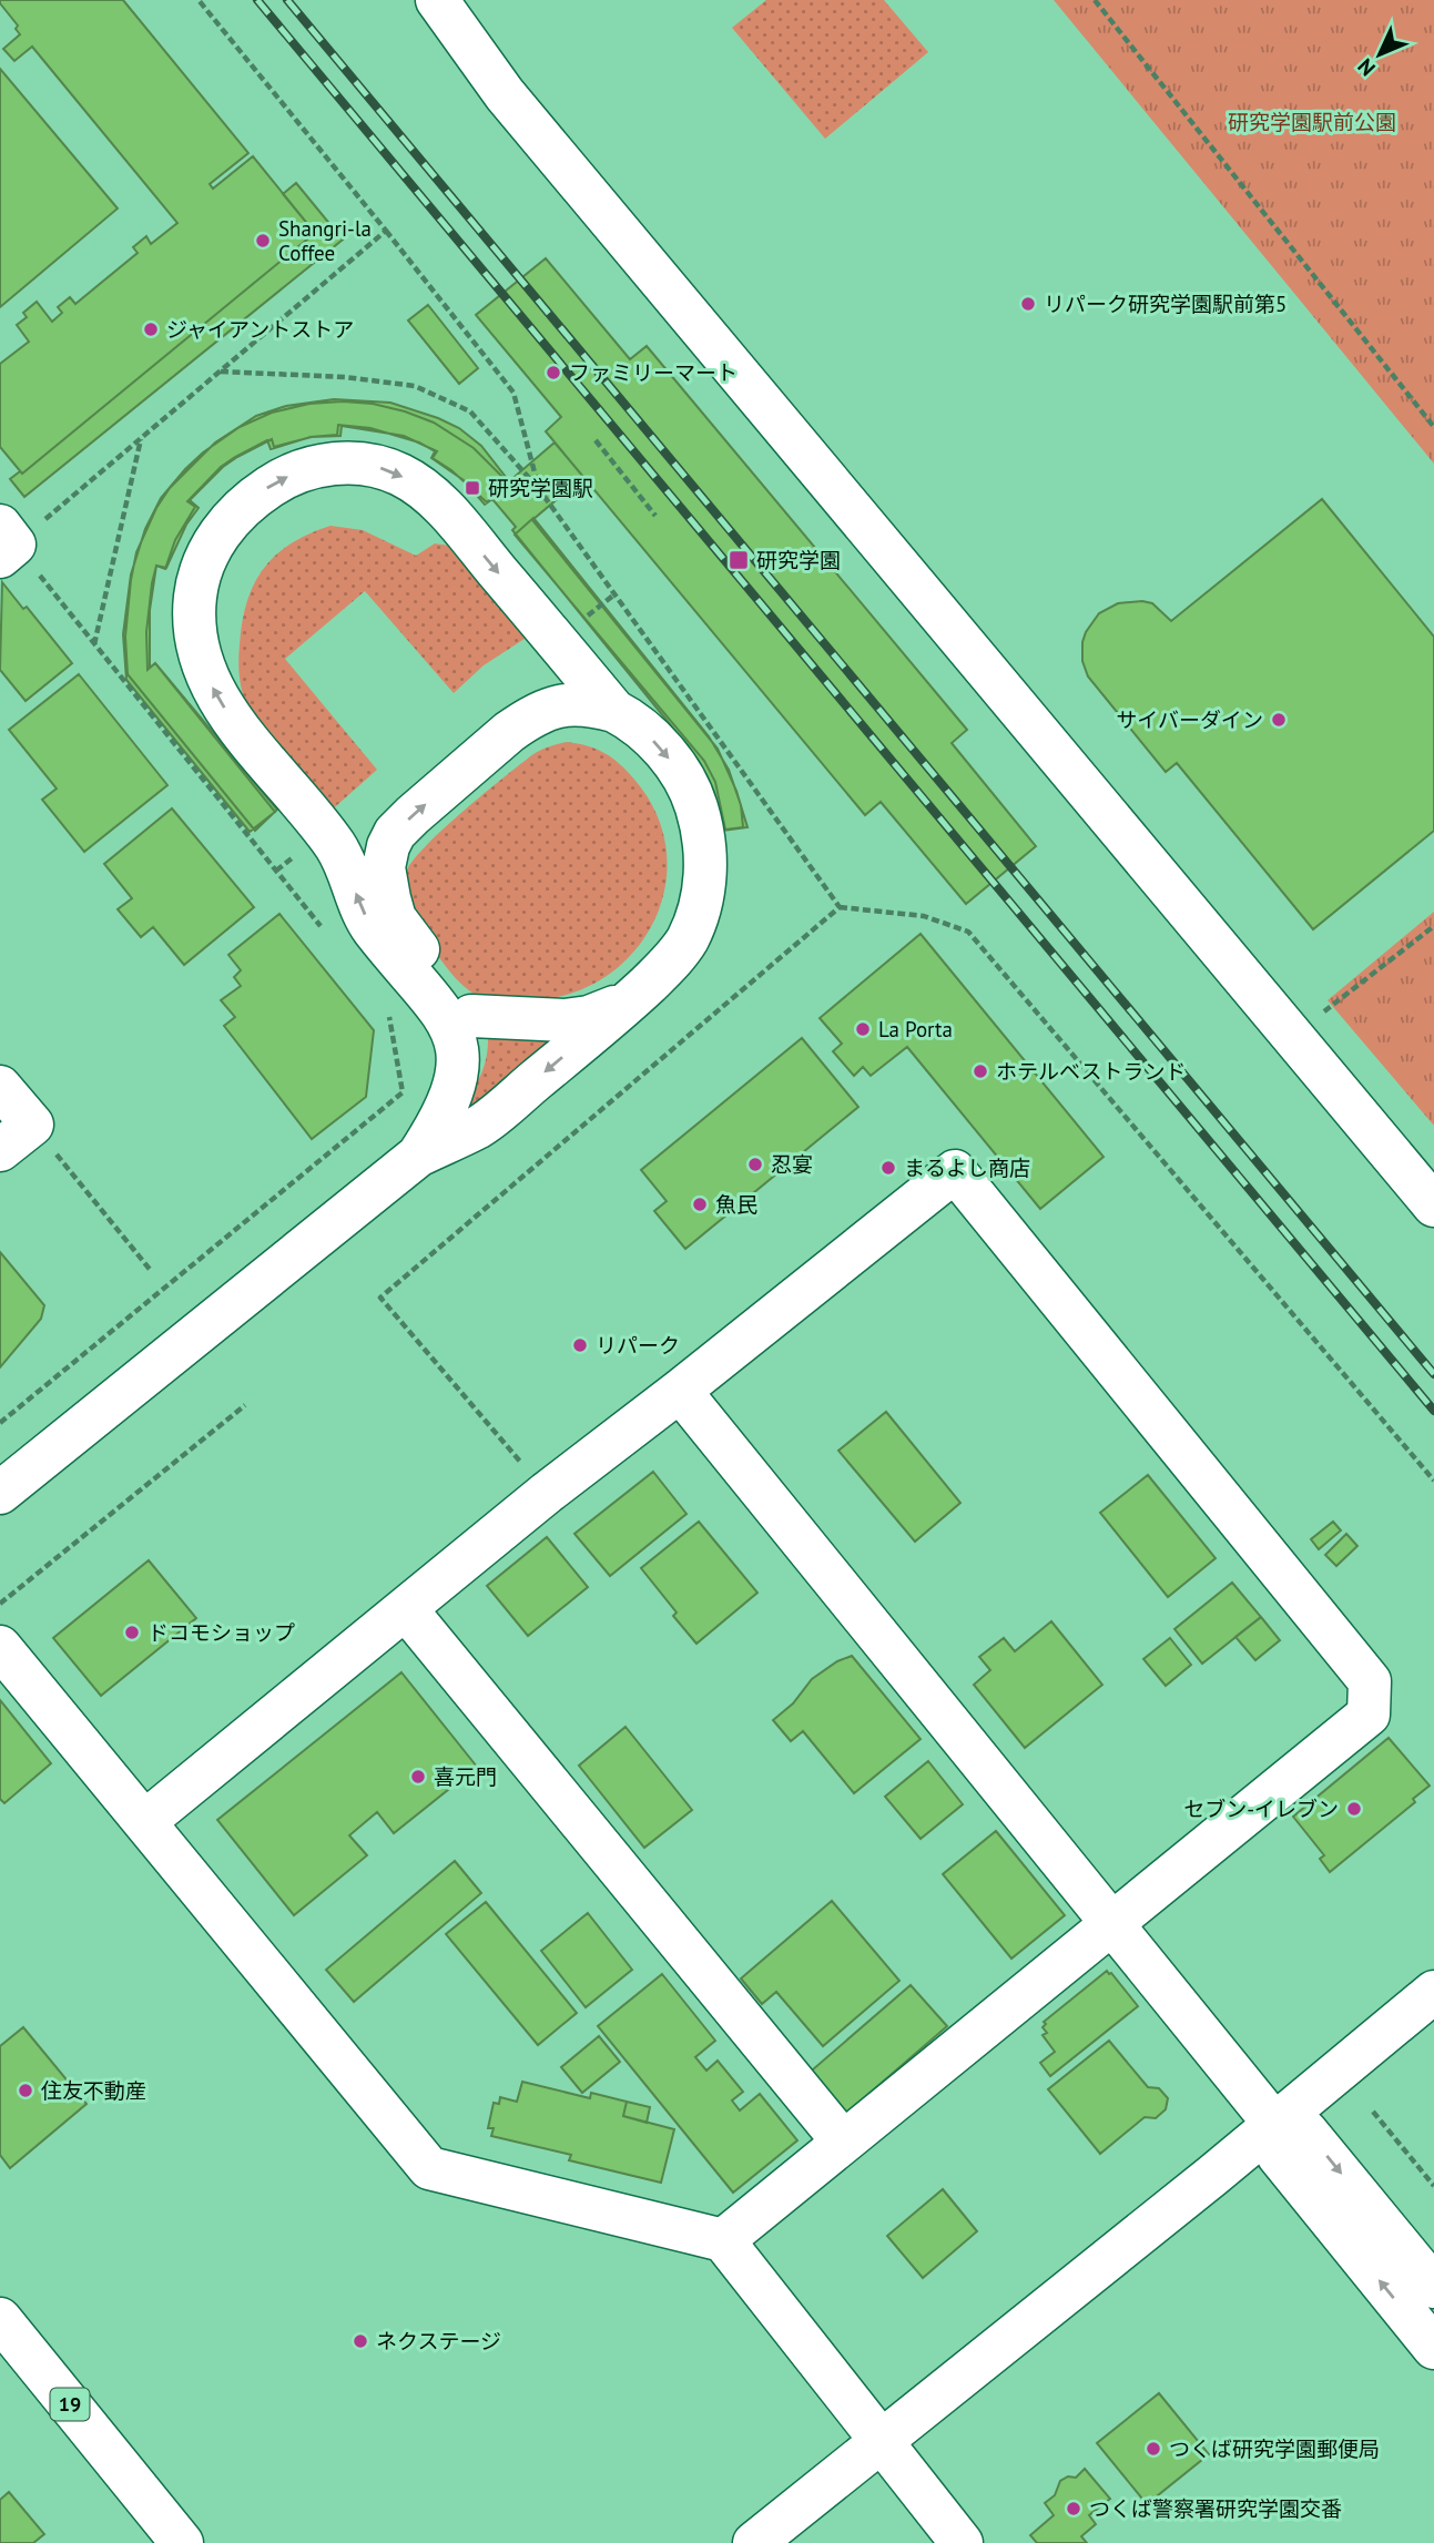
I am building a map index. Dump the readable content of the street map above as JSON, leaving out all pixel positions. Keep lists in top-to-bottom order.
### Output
{
  "streets": {
    "street": ["19"]
  },
  "parks": ["研究学園駅前公園"],
  "places": {
    "other": [
      "Shangri-la Coffee",
      "リパーク研究学園駅前第5",
      "ジャイアントストア",
      "ファミリーマート",
      "サイバーダイン",
      "La Porta",
      "ホテルベストランド",
      "忍宴",
      "まるよし商店",
      "魚民",
      "リパーク",
      "ドコモショップ",
      "喜元門",
      "セブン-イレブン",
      "住友不動産",
      "ネクステージ",
      "つくば研究学園郵便局",
      "つくば警察署研究学園交番"
    ],
    "transit": ["研究学園駅", "研究学園"]
  },
  "north": "bottom left"
}
